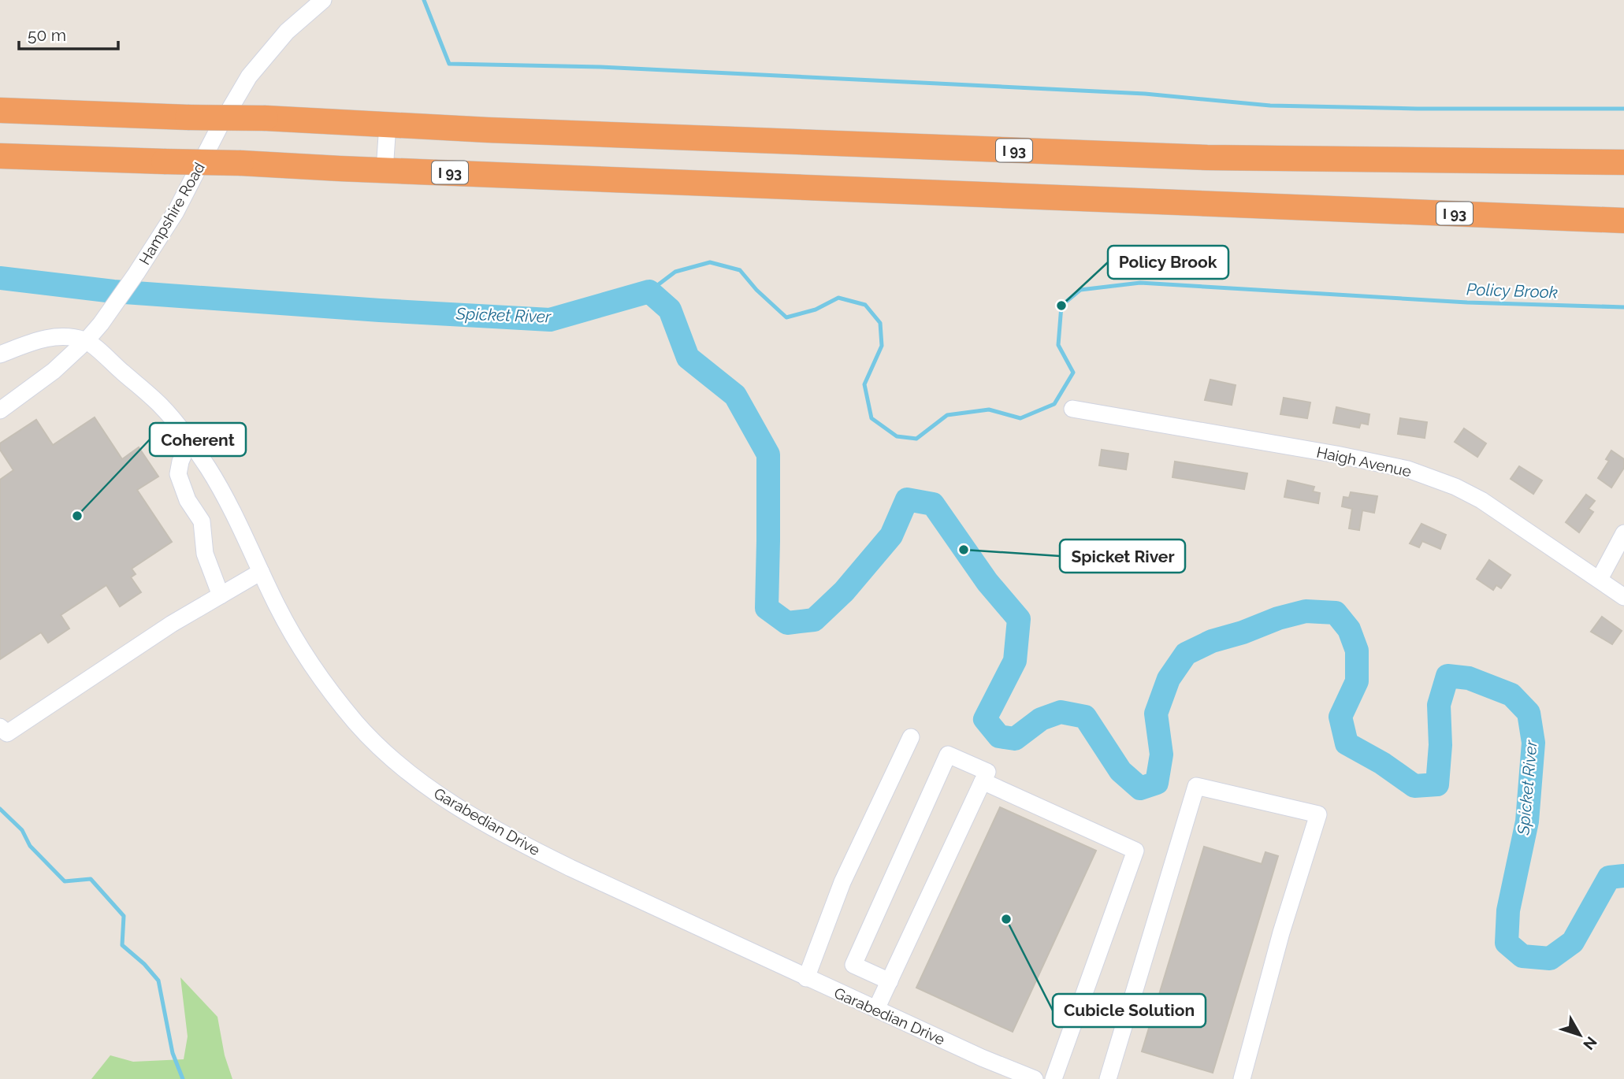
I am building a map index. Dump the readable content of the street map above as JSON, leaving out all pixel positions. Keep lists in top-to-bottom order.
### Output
{
  "streets": {
    "highway": ["I 93"],
    "street": ["Hampshire Road", "Haigh Avenue", "Garabedian Drive"]
  },
  "crossings": [
    ["Hampshire Road", "Garabedian Drive"]
  ],
  "water": ["Policy Brook", "Spicket River"],
  "places": [
    "Policy Brook",
    "Coherent",
    "Spicket River",
    "Cubicle Solution"
  ],
  "scale_bar": "50 m",
  "north": "bottom right"
}
